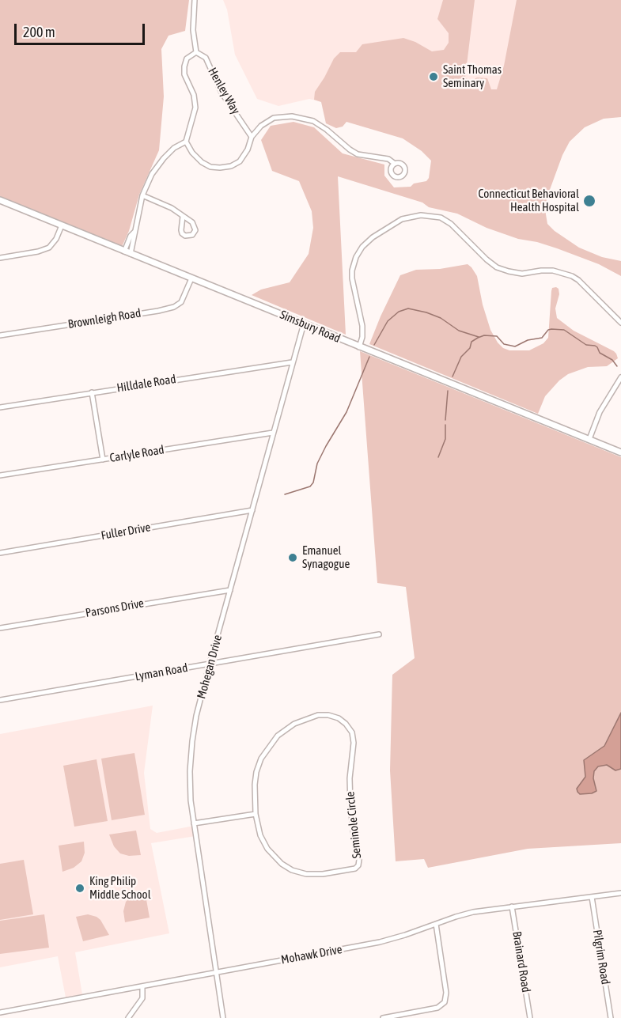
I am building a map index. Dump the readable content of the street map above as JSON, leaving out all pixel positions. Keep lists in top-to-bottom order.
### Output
{
  "streets": {
    "main road": ["Simsbury Road"],
    "street": [
      "Henley Way",
      "Brownleigh Road",
      "Hilldale Road",
      "Carlyle Road",
      "Fuller Drive",
      "Parsons Drive",
      "Mohegan Drive",
      "Lyman Road",
      "Seminole Circle",
      "Mohawk Drive",
      "Pilgrim Road",
      "Brainard Road"
    ]
  },
  "crossings": [
    ["Brownleigh Road", "Simsbury Road"],
    ["Simsbury Road", "Mohegan Drive"],
    ["Hilldale Road", "Mohegan Drive"],
    ["Carlyle Road", "Mohegan Drive"],
    ["Fuller Drive", "Mohegan Drive"],
    ["Parsons Drive", "Mohegan Drive"],
    ["Mohegan Drive", "Lyman Road"],
    ["Mohegan Drive", "Mohawk Drive"],
    ["Mohawk Drive", "Pilgrim Road"],
    ["Mohawk Drive", "Brainard Road"]
  ],
  "places": [
    "Saint Thomas Seminary",
    "Connecticut Behavioral Health Hospital",
    "Emanuel Synagogue",
    "King Philip Middle School"
  ],
  "scale_bar": "200 m"
}
